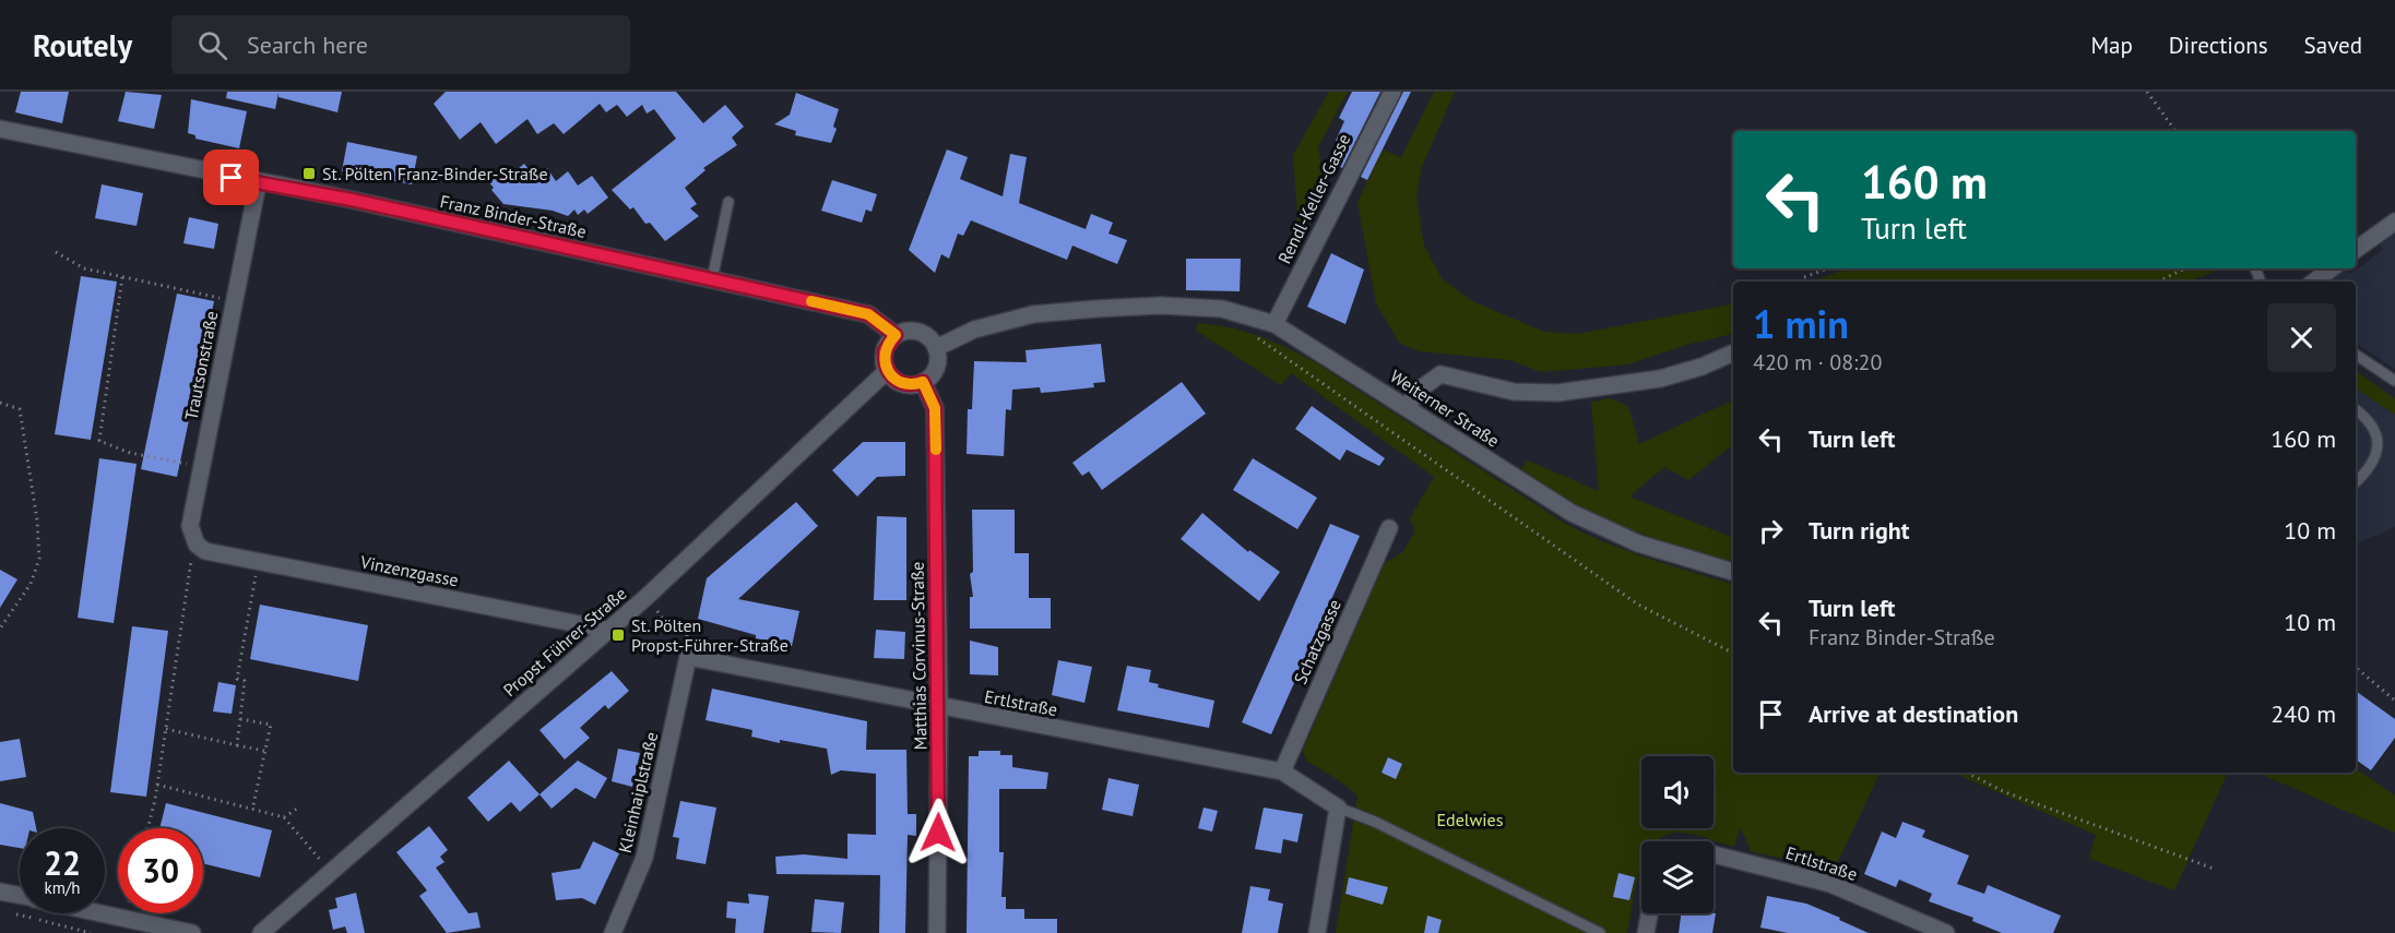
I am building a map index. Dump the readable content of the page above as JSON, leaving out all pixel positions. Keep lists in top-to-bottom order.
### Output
{
  "streets": {
    "street": [
      "Rendl-Keller-Gasse",
      "Franz Binder-Straße",
      "Trautsonstraße",
      "Weiterner Straße",
      "Vinzenzgasse",
      "Propst Führer-Straße",
      "Schatzgasse",
      "Matthias Corvinus-Straße",
      "Ertlstraße",
      "Kleinhaiplstraße"
    ]
  },
  "crossings": [
    ["Rendl-Keller-Gasse", "Weiterner Straße"],
    ["Franz Binder-Straße", "Trautsonstraße"],
    ["Franz Binder-Straße", "Weiterner Straße"],
    ["Franz Binder-Straße", "Propst Führer-Straße"],
    ["Franz Binder-Straße", "Matthias Corvinus-Straße"],
    ["Trautsonstraße", "Vinzenzgasse"],
    ["Weiterner Straße", "Propst Führer-Straße"],
    ["Weiterner Straße", "Matthias Corvinus-Straße"],
    ["Vinzenzgasse", "Propst Führer-Straße"],
    ["Propst Führer-Straße", "Matthias Corvinus-Straße"],
    ["Schatzgasse", "Ertlstraße"],
    ["Matthias Corvinus-Straße", "Ertlstraße"],
    ["Ertlstraße", "Kleinhaiplstraße"]
  ],
  "parks": ["Edelwies"],
  "places": {
    "transit": ["St. Pölten Franz-Binder-Straße", "St. Pölten Propst-Führer-Straße"]
  },
  "page": {
    "header": "Routely",
    "search": "Search here",
    "nav": ["Map", "Directions", "Saved"],
    "turn": ["160 m", "Turn left"],
    "heading": ["1 min", "420 m · 08:20"],
    "list": [
      {
        "name": "Turn left",
        "value": "160 m"
      },
      {
        "name": "Turn right",
        "value": "10 m"
      },
      {
        "name": "Turn left",
        "note": "Franz Binder-Straße",
        "value": "10 m"
      },
      {
        "name": "Arrive at destination",
        "value": "240 m"
      }
    ],
    "speed": "22 km/h",
    "limit": "30"
  }
}
